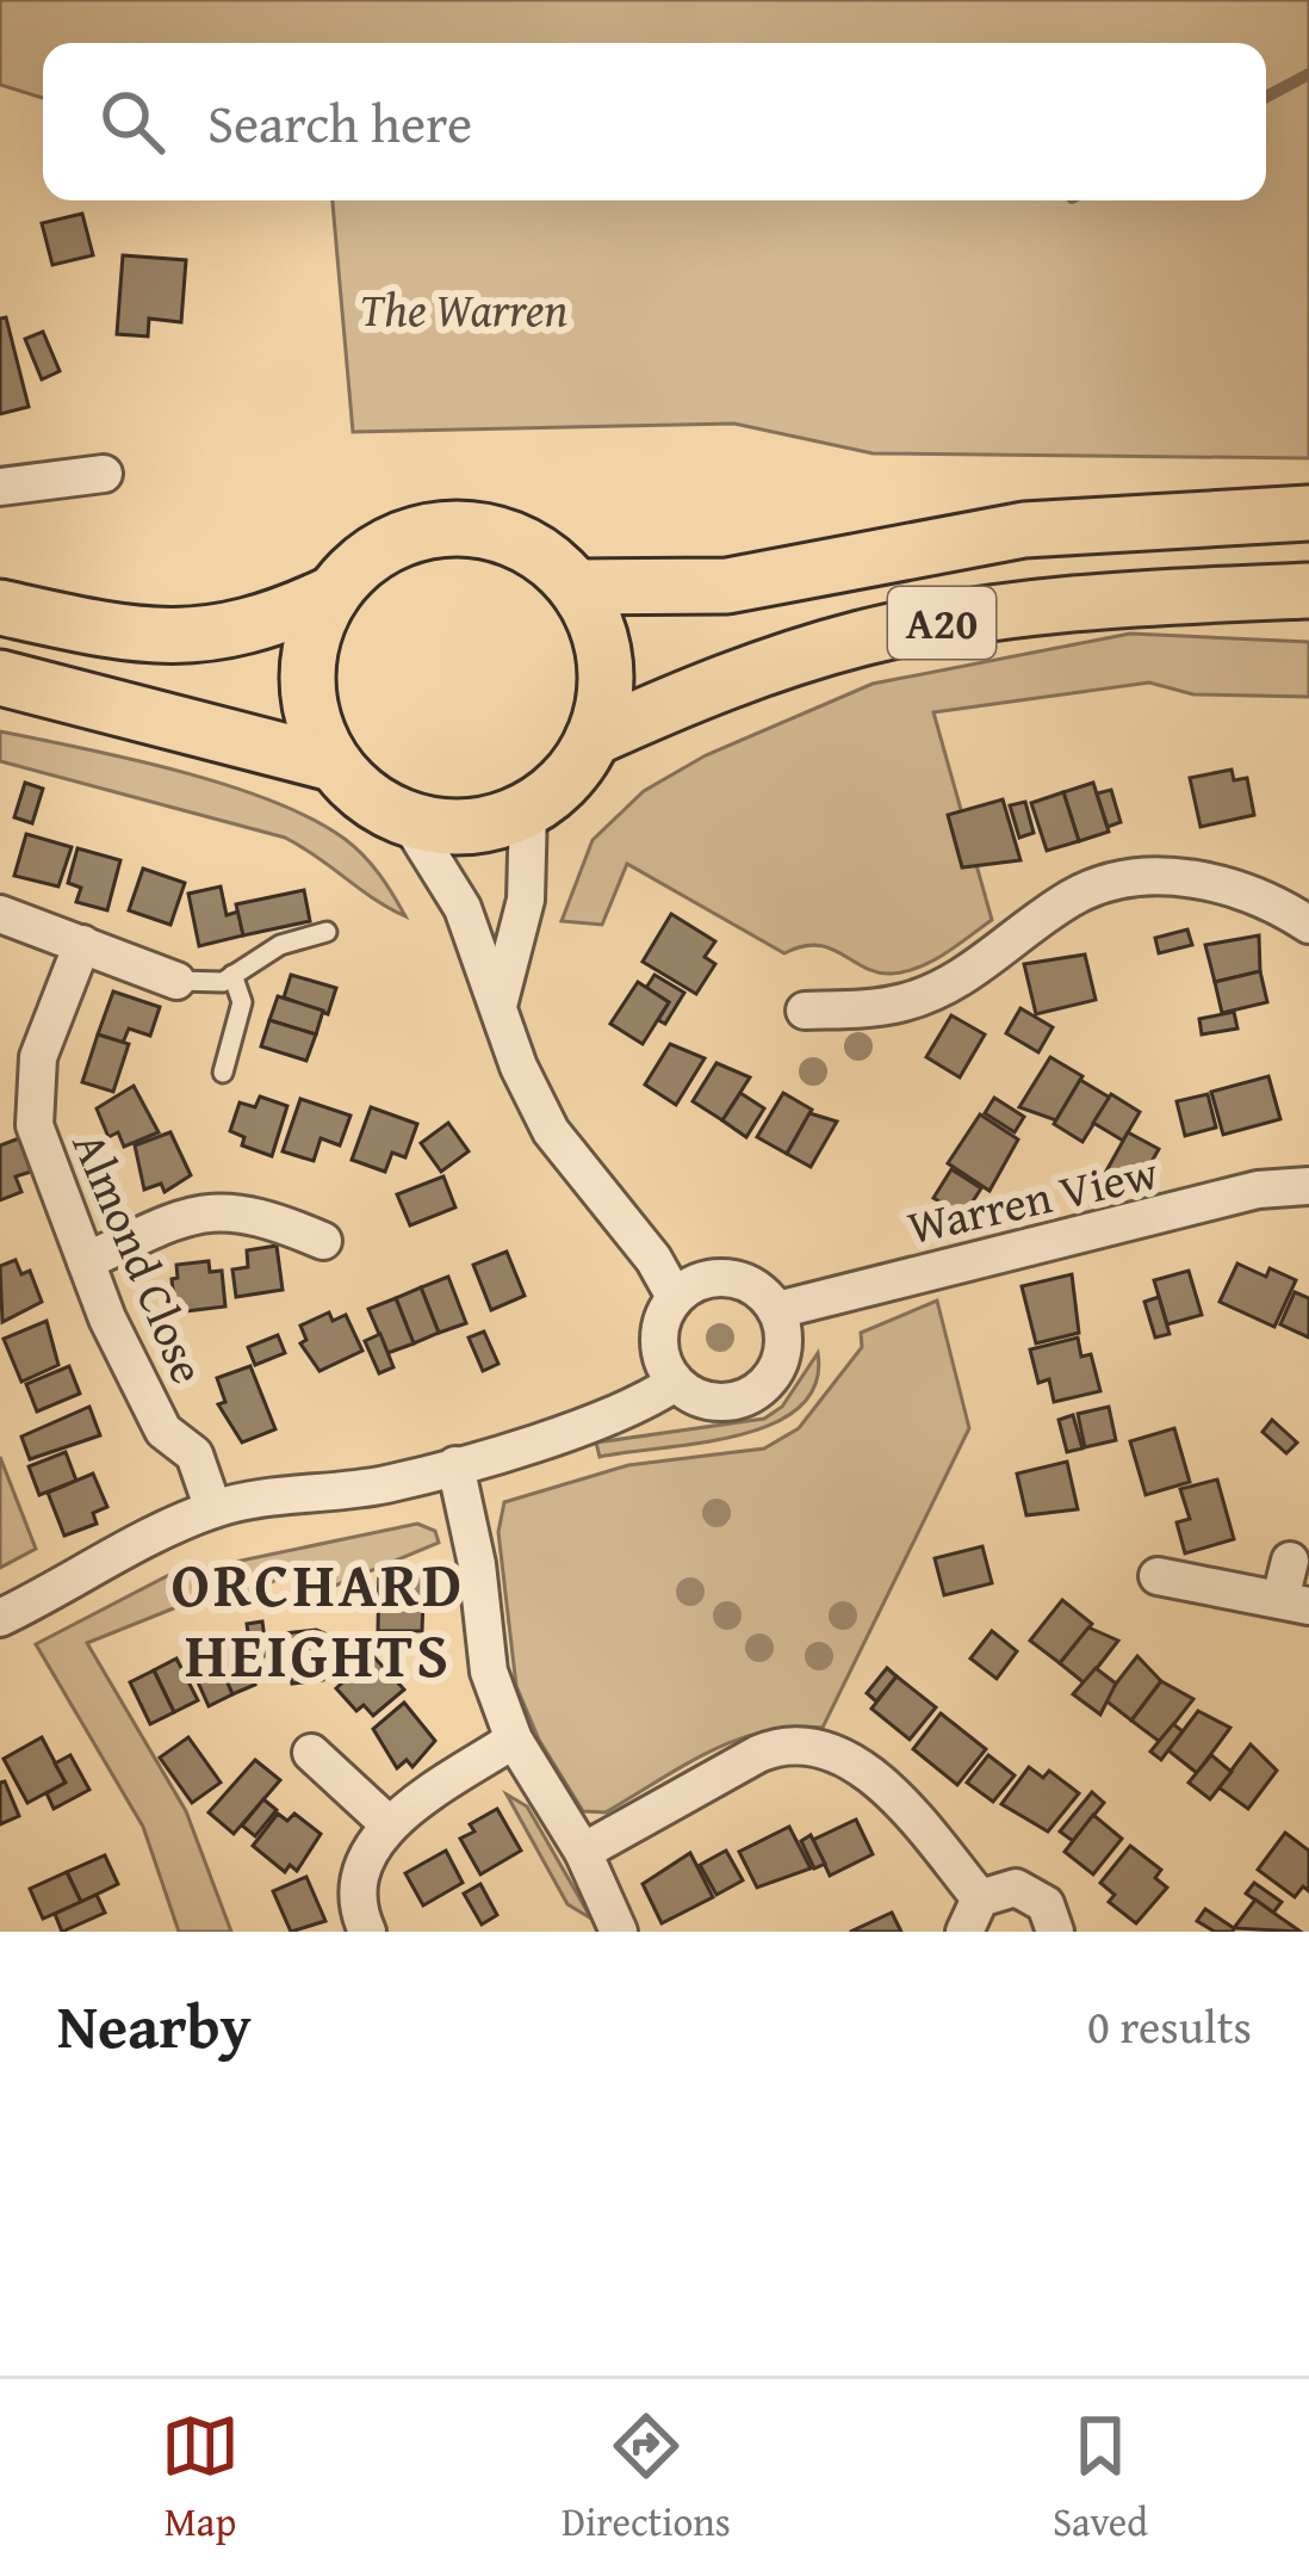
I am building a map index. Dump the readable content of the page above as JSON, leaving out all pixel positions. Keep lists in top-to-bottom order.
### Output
{
  "streets": {
    "main road": ["A20"],
    "street": ["Warren View", "Almond Close"]
  },
  "districts": ["ORCHARD HEIGHTS"],
  "parks": ["The Warren"],
  "page": {
    "search": "Search here",
    "heading": ["Nearby", "0 results"],
    "nav": ["Map", "Directions", "Saved"]
  }
}
